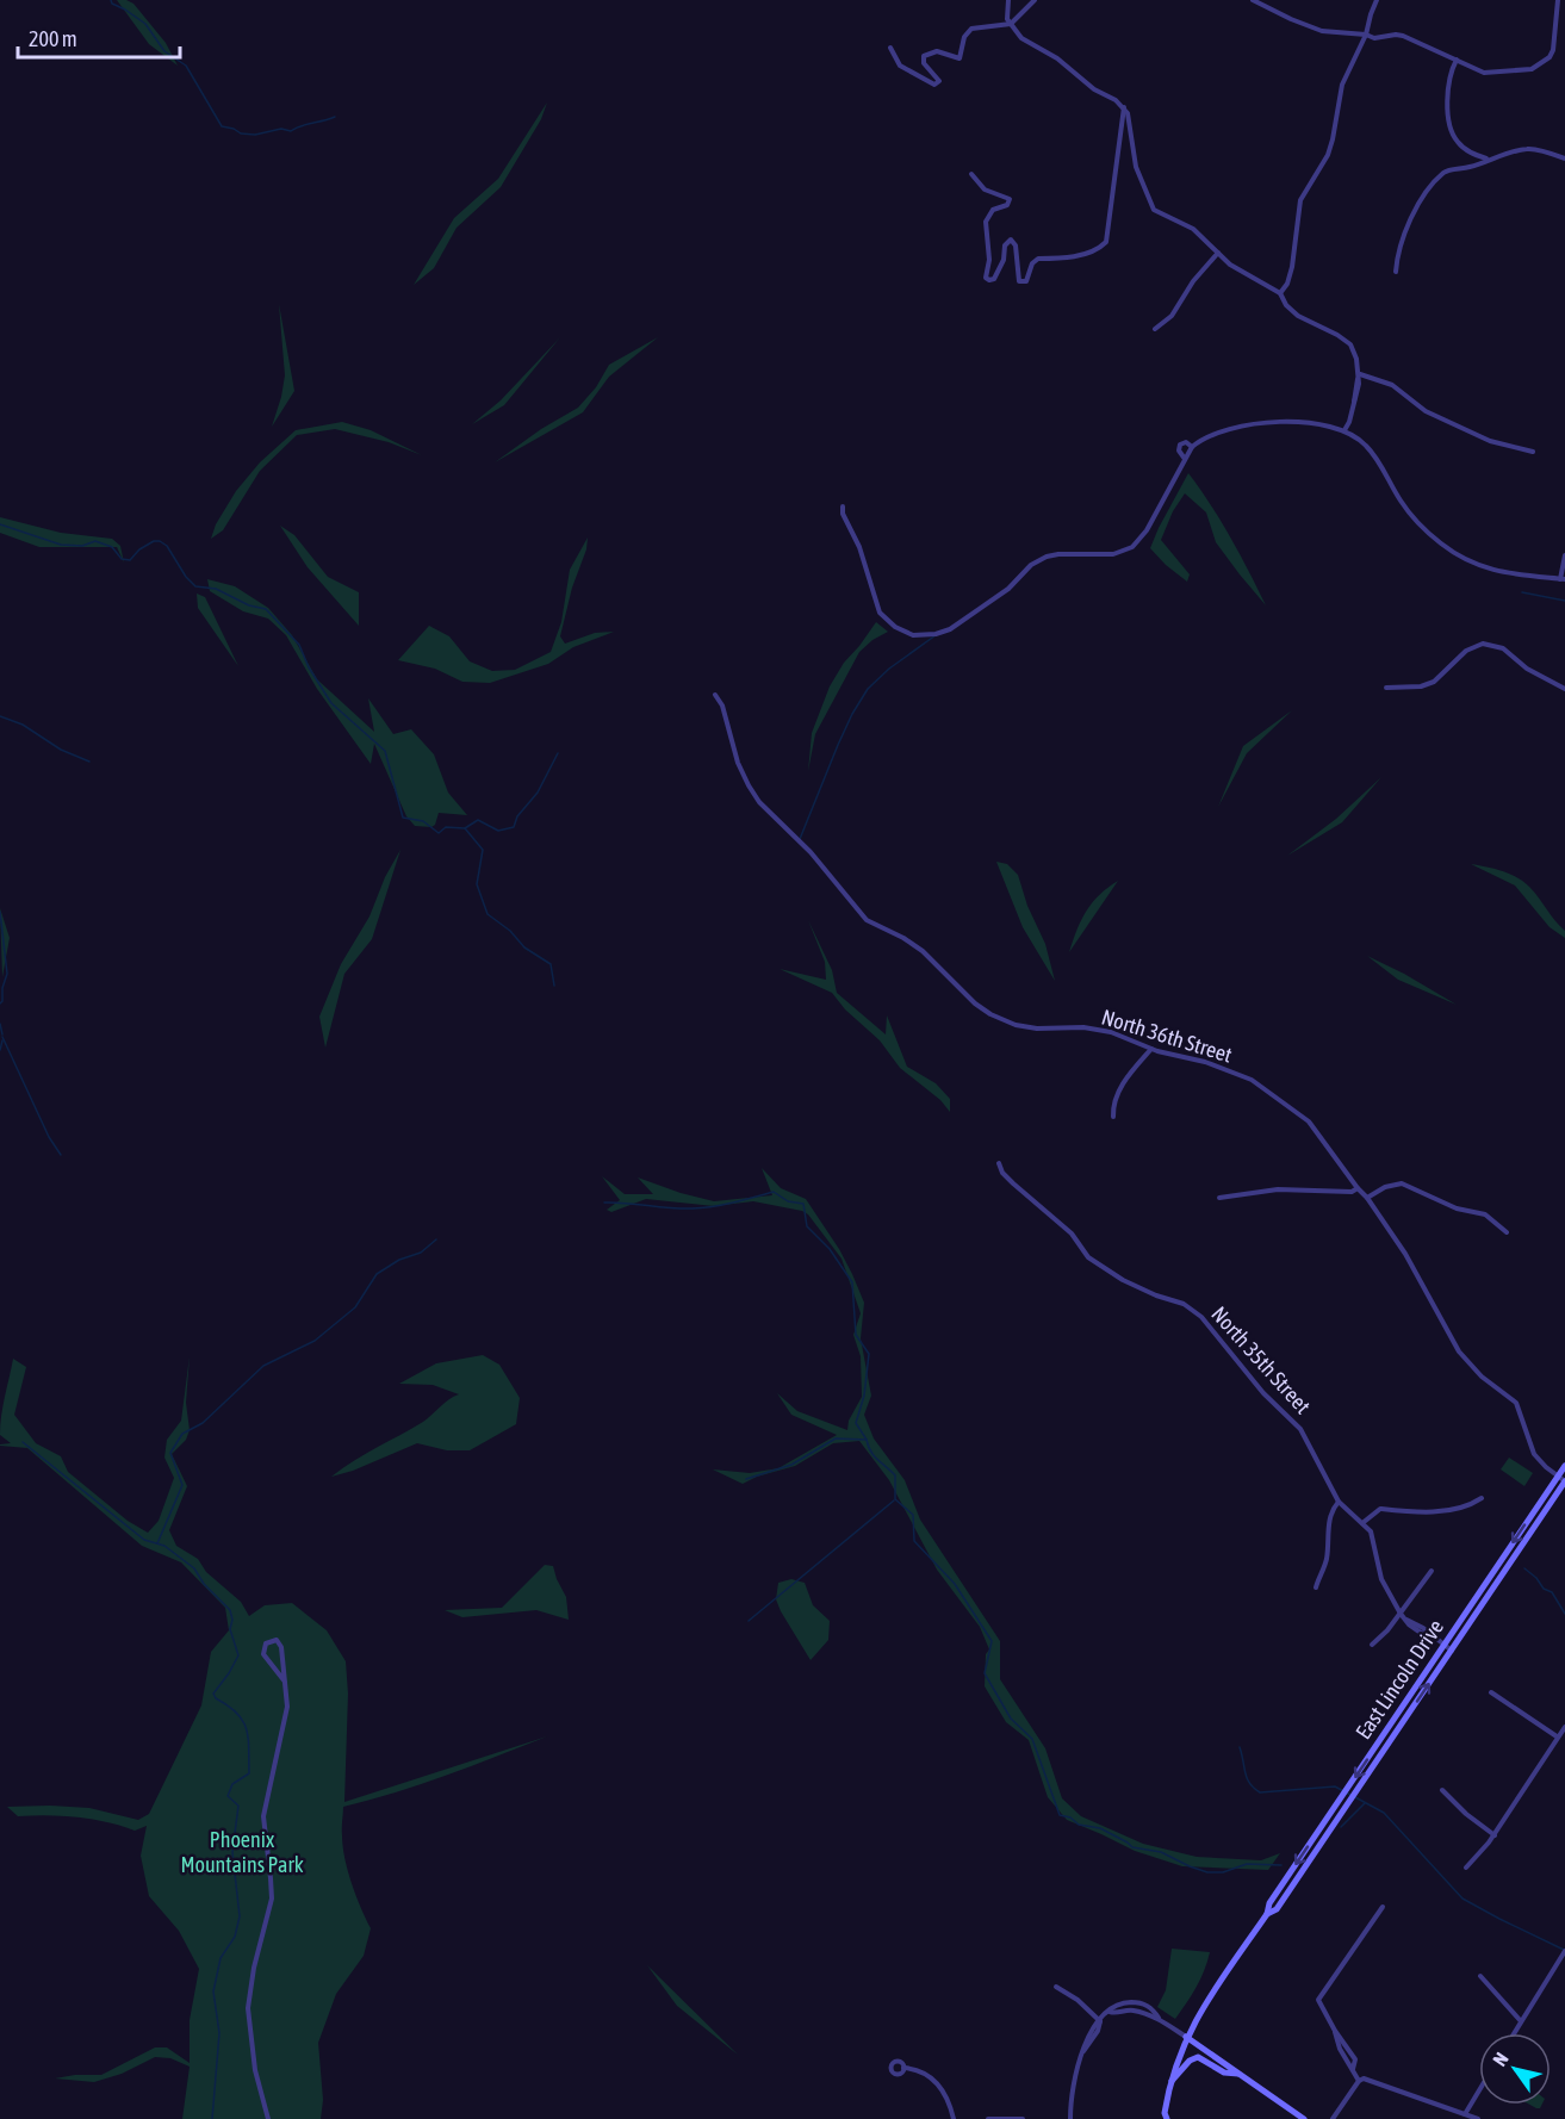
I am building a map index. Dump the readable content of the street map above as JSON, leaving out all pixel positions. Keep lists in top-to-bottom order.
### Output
{
  "streets": {
    "main road": ["East Lincoln Drive"],
    "street": ["North 36th Street", "North 35th Street"]
  },
  "crossings": [
    ["North 36th Street", "East Lincoln Drive"],
    ["North 35th Street", "East Lincoln Drive"]
  ],
  "parks": ["Phoenix Mountains Park"],
  "scale_bar": "200 m",
  "north": "top left"
}
